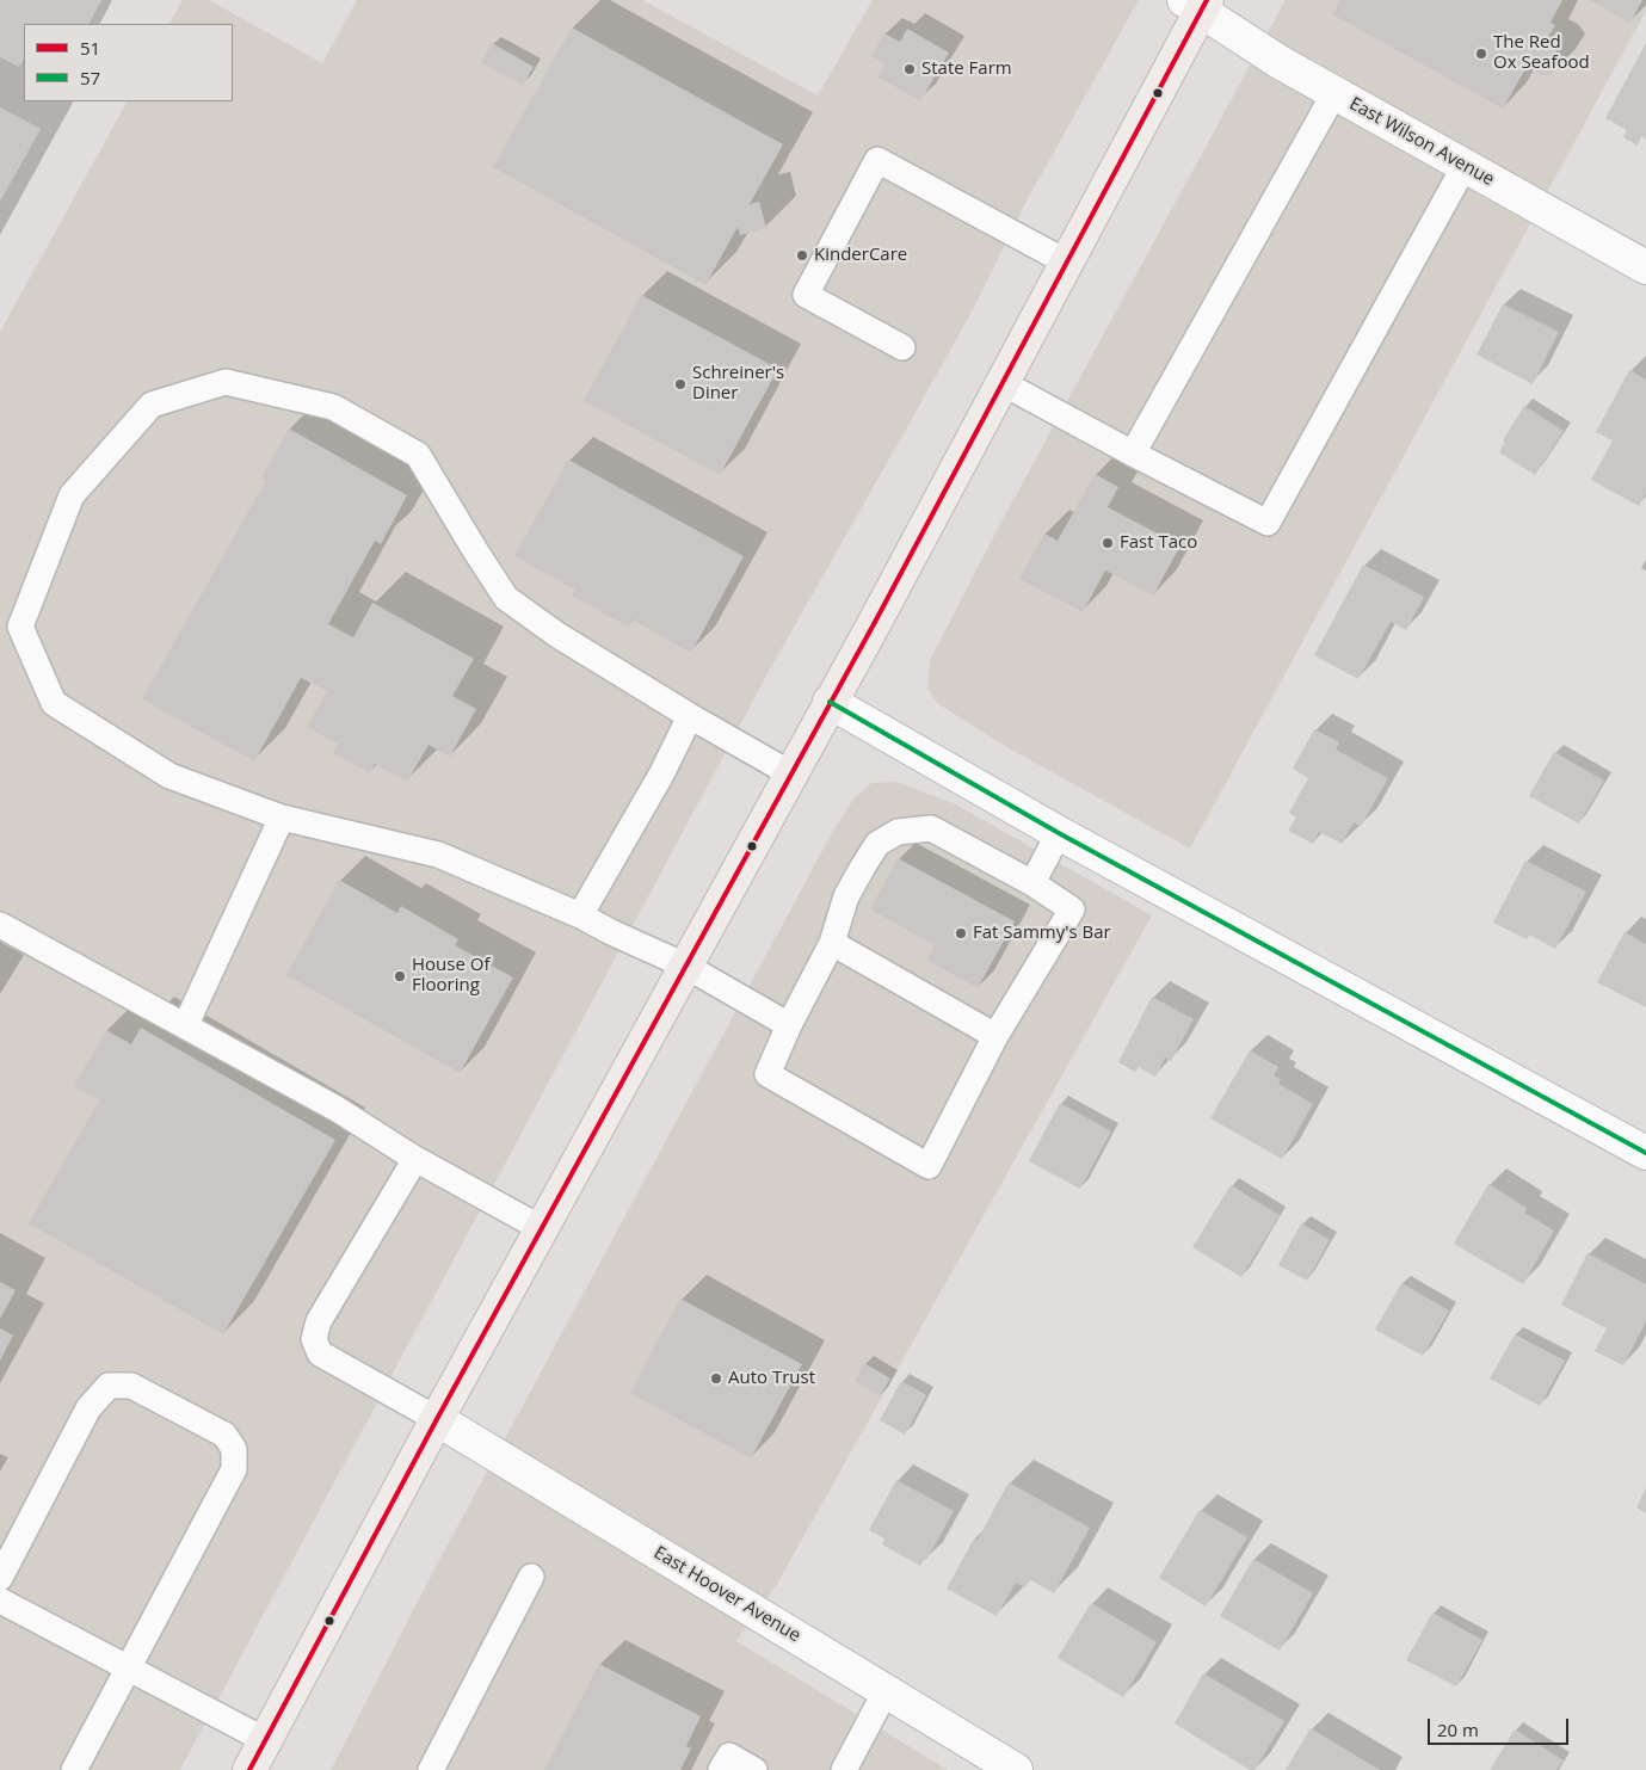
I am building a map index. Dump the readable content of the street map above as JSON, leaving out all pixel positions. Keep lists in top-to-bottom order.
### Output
{
  "streets": {
    "street": ["East Wilson Avenue", "East Hoover Avenue"]
  },
  "places": [
    "The Red Ox Seafood",
    "State Farm",
    "KinderCare",
    "Schreiner's Diner",
    "Fast Taco",
    "Fat Sammy's Bar",
    "House Of Flooring",
    "Auto Trust"
  ],
  "lines": ["transit line 51", "transit line 57"],
  "legend": ["51", "57"],
  "scale_bar": "20 m"
}
